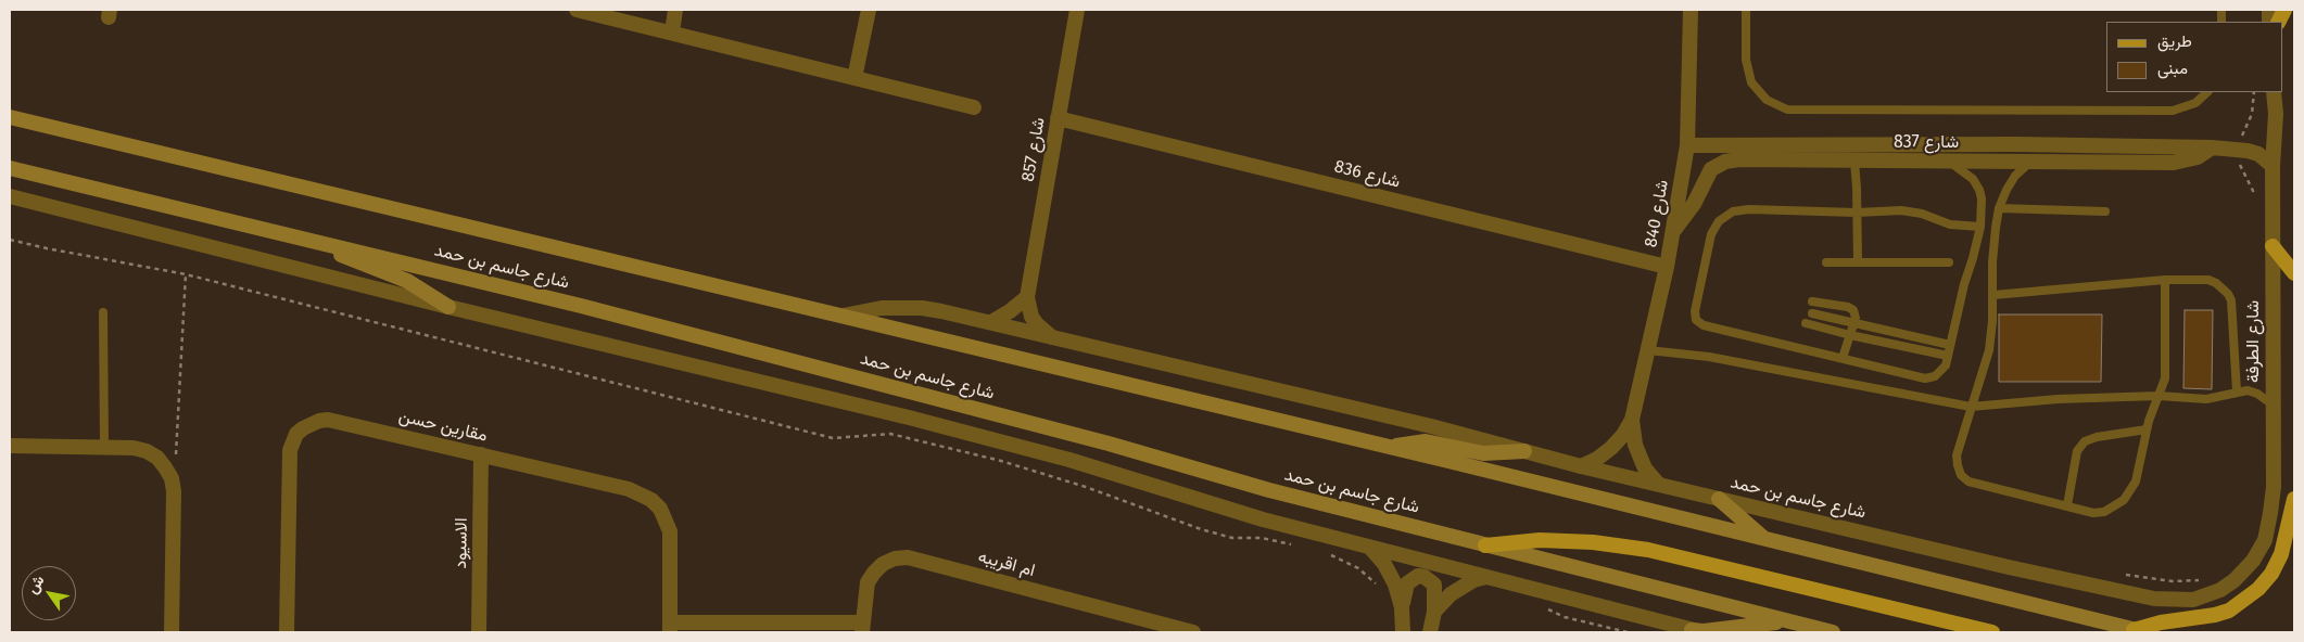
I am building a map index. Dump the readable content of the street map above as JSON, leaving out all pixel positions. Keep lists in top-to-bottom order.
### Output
{
  "streets": {
    "main road": ["شارع جاسم بن حمد"],
    "street": [
      "شارع 837",
      "شارع 857",
      "شارع 836",
      "شارع 840",
      "شارع الطرفة",
      "مقارين حسن",
      "الاسيود",
      "ام اقريبه"
    ]
  },
  "crossings": [
    ["شارع 837", "شارع 840"],
    ["شارع 837", "شارع الطرفة"],
    ["شارع 857", "شارع 836"],
    ["شارع 857", "شارع جاسم بن حمد"],
    ["شارع 836", "شارع 840"],
    ["شارع 840", "شارع جاسم بن حمد"],
    ["شارع جاسم بن حمد", "شارع الطرفة"],
    ["مقارين حسن", "الاسيود"],
    ["مقارين حسن", "ام اقريبه"]
  ],
  "legend": ["طريق", "مبنى"],
  "north": "top left"
}
